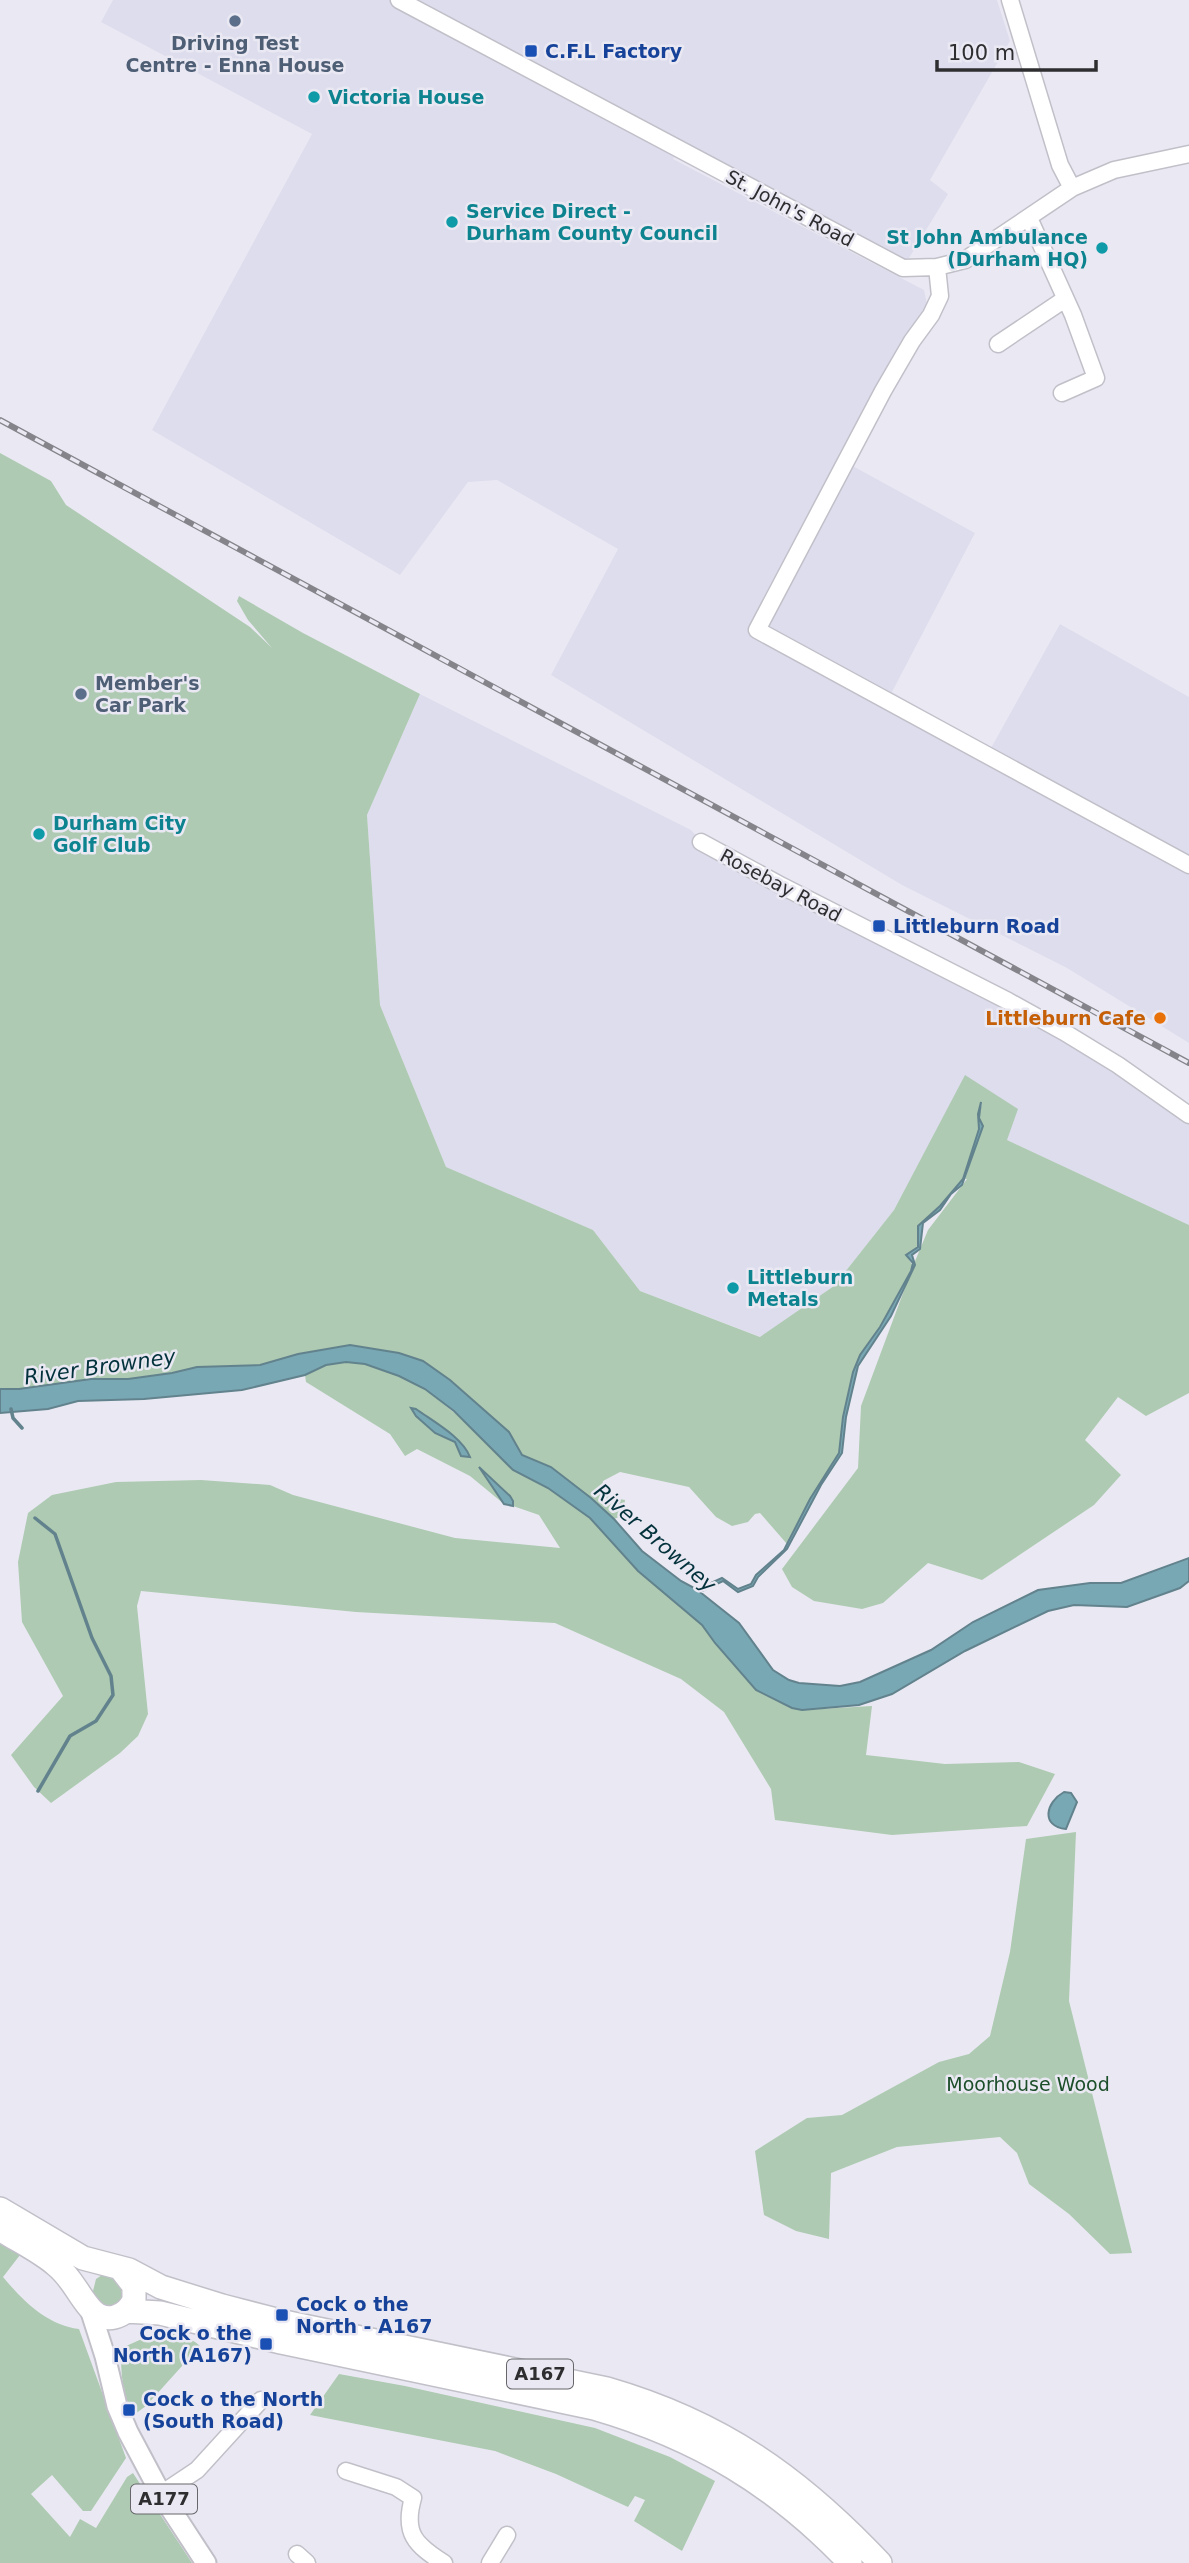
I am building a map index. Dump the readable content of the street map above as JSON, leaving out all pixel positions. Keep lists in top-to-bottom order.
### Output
{
  "streets": {
    "highway": ["A167"],
    "main road": ["A177"],
    "street": ["St. John's Road", "Rosebay Road"]
  },
  "crossings": [
    ["A167", "A177"]
  ],
  "water": ["River Browney"],
  "parks": ["Moorhouse Wood"],
  "places": {
    "other": [
      "Driving Test Centre - Enna House",
      "Victoria House",
      "Service Direct - Durham County Council",
      "St John Ambulance (Durham HQ)",
      "Member's Car Park",
      "Durham City Golf Club",
      "Littleburn Cafe",
      "Littleburn Metals"
    ],
    "transit": [
      "C.F.L Factory",
      "Littleburn Road",
      "Cock o the North - A167",
      "Cock o the North (A167)",
      "Cock o the North (South Road)"
    ]
  },
  "scale_bar": "100 m"
}
